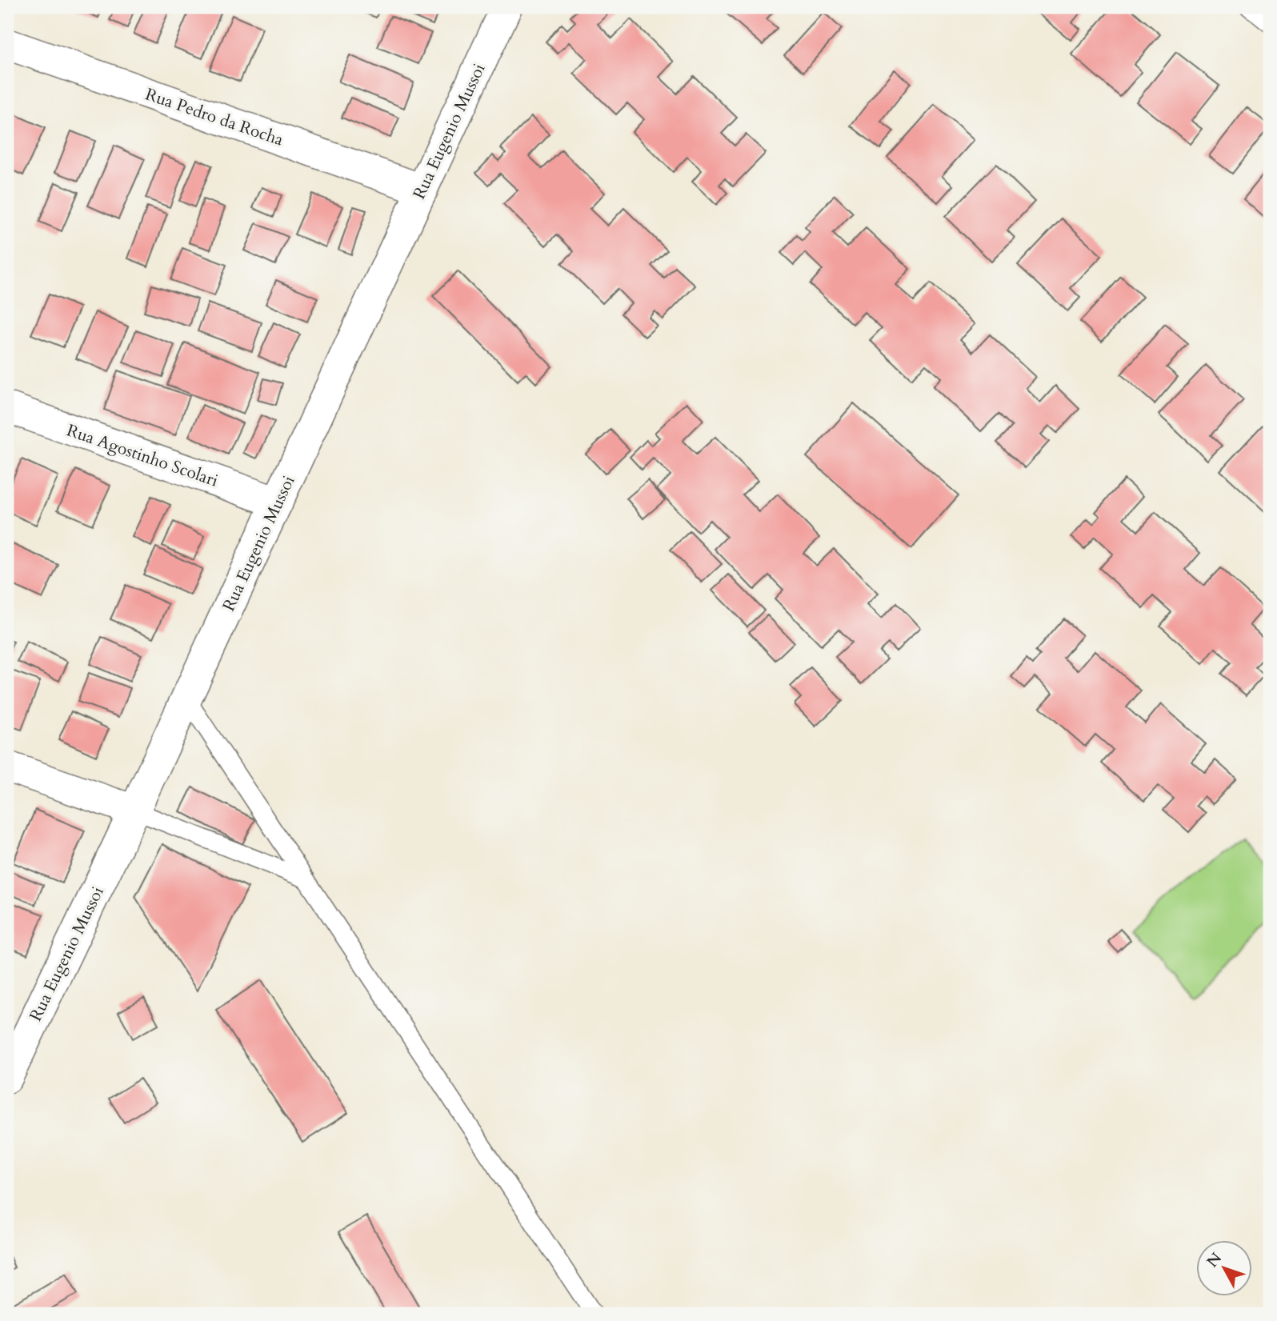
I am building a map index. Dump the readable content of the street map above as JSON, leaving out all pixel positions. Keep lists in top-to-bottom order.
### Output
{
  "streets": {
    "street": ["Rua Pedro da Rocha", "Rua Eugenio Mussoi", "Rua Agostinho Scolari"]
  },
  "crossings": [
    ["Rua Pedro da Rocha", "Rua Eugenio Mussoi"],
    ["Rua Eugenio Mussoi", "Rua Agostinho Scolari"]
  ],
  "north": "top left"
}
